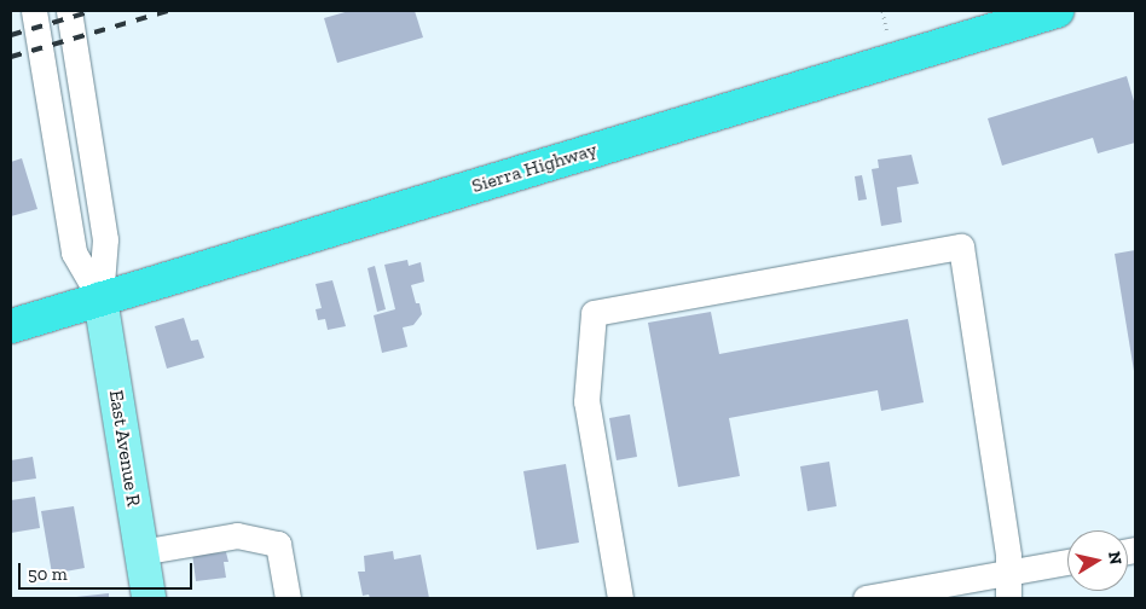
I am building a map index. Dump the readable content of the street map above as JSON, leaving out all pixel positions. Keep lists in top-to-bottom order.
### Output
{
  "streets": {
    "highway": ["Sierra Highway"],
    "main road": ["East Avenue R"]
  },
  "crossings": [
    ["Sierra Highway", "East Avenue R"]
  ],
  "scale_bar": "50 m",
  "north": "right"
}
